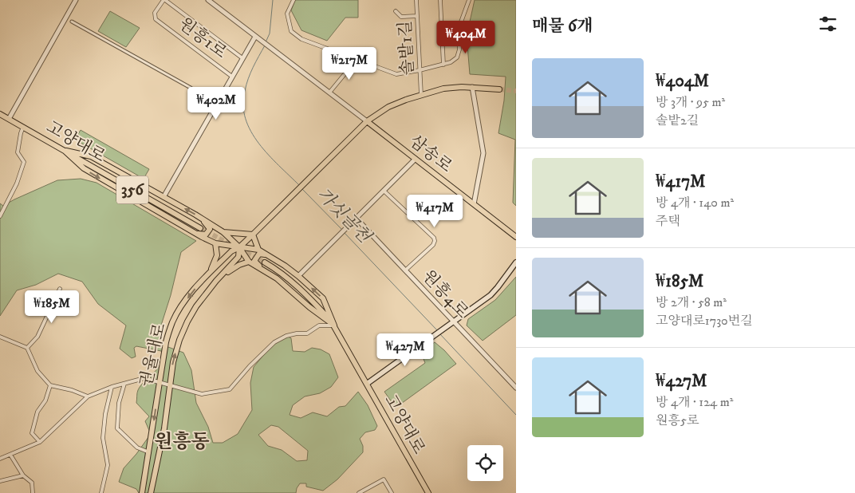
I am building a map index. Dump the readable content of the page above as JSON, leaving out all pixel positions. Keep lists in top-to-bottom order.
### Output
{
  "streets": {
    "main road": [
      "고양대로",
      "삼송로",
      "356",
      "권율대로"
    ],
    "street": ["원흥1로", "솔밭1길", "원흥4로"]
  },
  "crossings": [
    ["삼송로", "권율대로"]
  ],
  "districts": ["원흥동"],
  "water": ["가싯골천"],
  "page": {
    "heading": "매물 6개",
    "price": [
      "₩404M",
      "₩217M",
      "₩402M",
      "₩417M",
      "₩185M",
      "₩427M"
    ],
    "list": [
      {
        "name": "₩404M",
        "note": "방 3개 · 95 m² · 솔밭2길"
      },
      {
        "name": "₩417M",
        "note": "방 4개 · 140 m² · 주택"
      },
      {
        "name": "₩185M",
        "note": "방 2개 · 58 m² · 고양대로1730번길"
      },
      {
        "name": "₩427M",
        "note": "방 4개 · 124 m² · 원흥5로"
      }
    ]
  }
}
